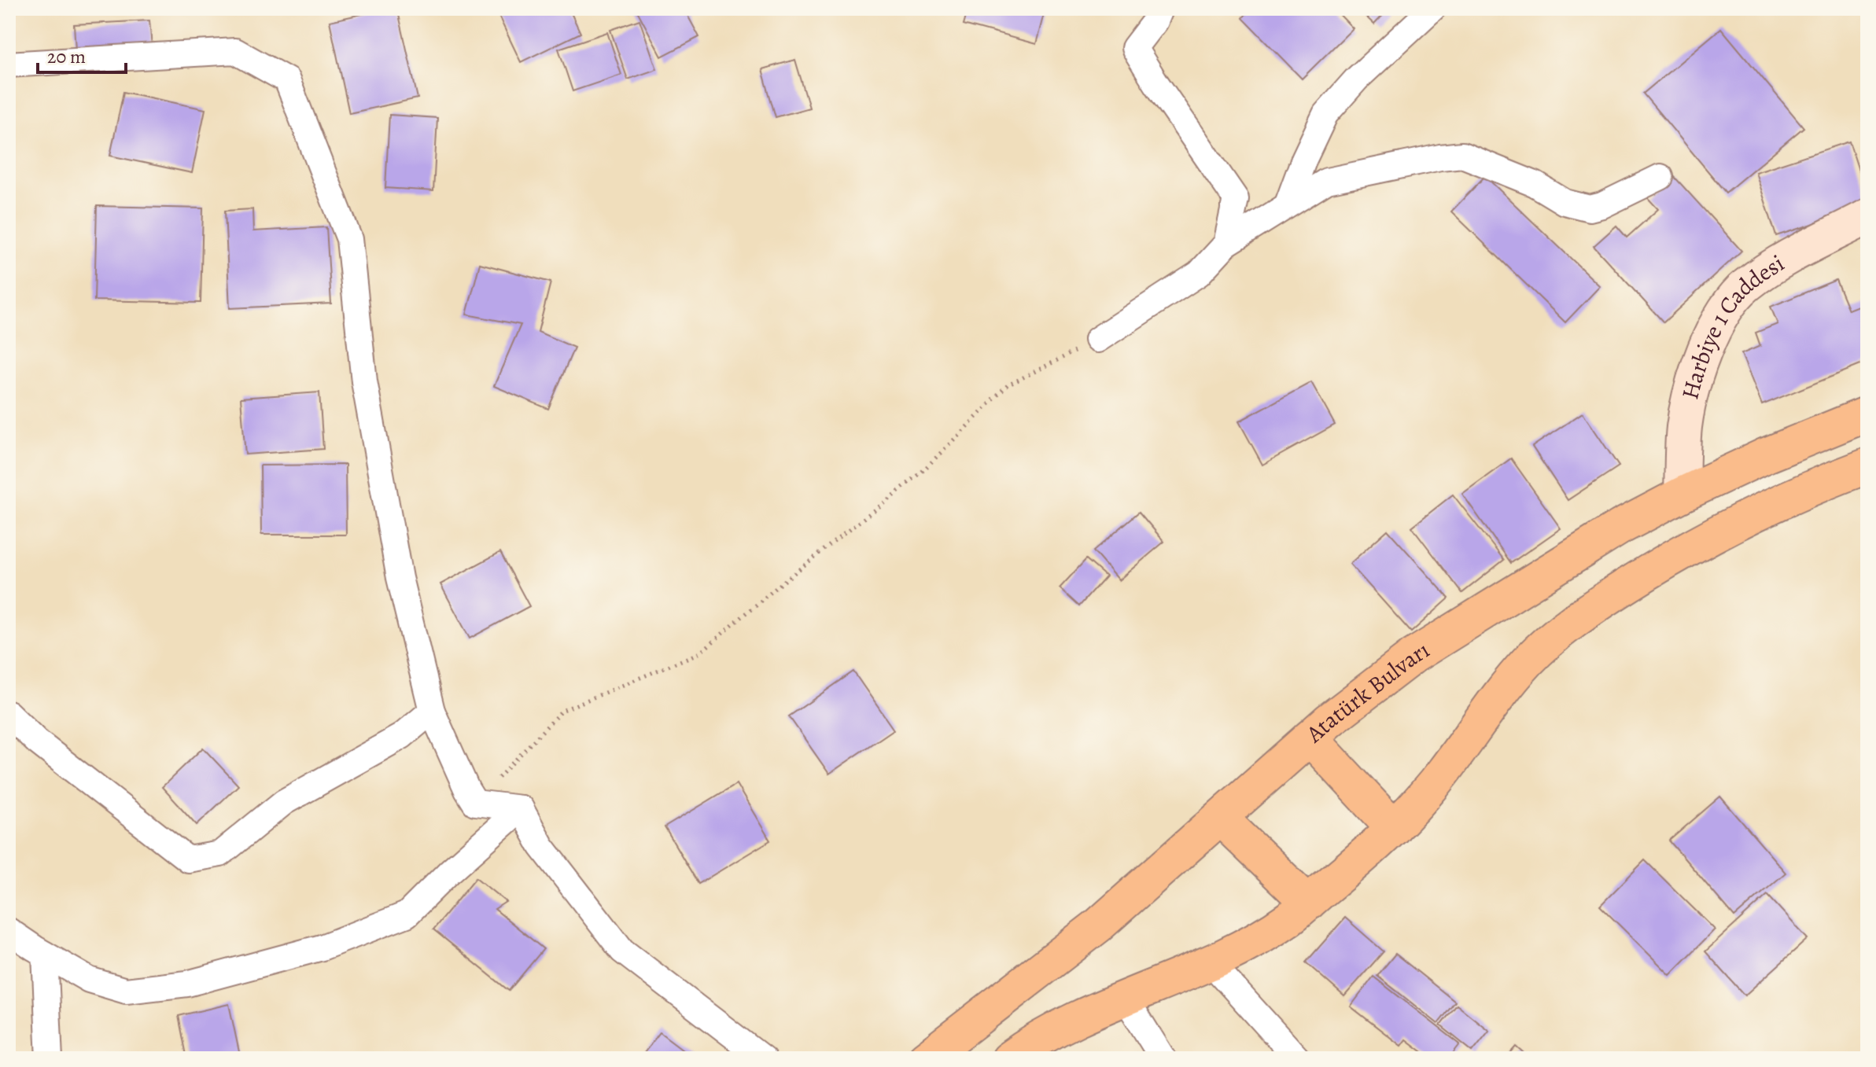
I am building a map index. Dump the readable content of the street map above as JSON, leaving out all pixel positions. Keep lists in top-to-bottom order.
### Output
{
  "streets": {
    "highway": ["Atatürk Bulvarı"],
    "street": ["Harbiye 1 Caddesi"]
  },
  "crossings": [
    ["Harbiye 1 Caddesi", "Atatürk Bulvarı"]
  ],
  "scale_bar": "20 m"
}
